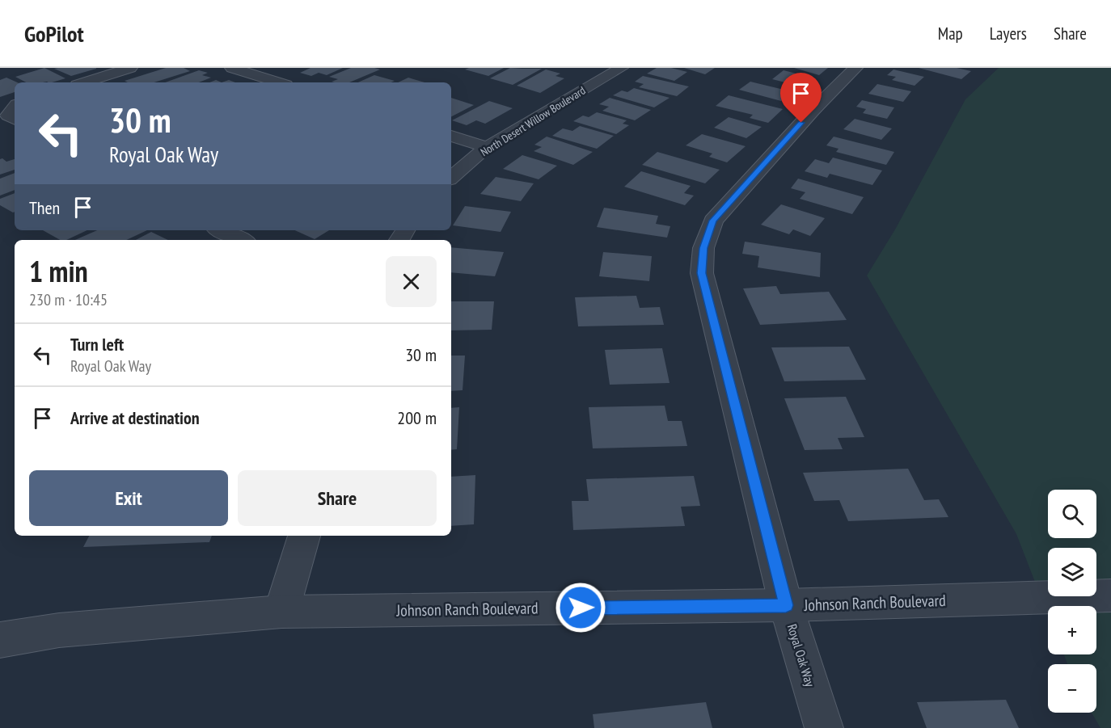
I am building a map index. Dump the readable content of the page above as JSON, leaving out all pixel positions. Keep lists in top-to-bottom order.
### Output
{
  "streets": {
    "street": ["North Desert Willow Boulevard", "Johnson Ranch Boulevard", "Royal Oak Way"]
  },
  "crossings": [
    ["Johnson Ranch Boulevard", "Royal Oak Way"]
  ],
  "page": {
    "header": "GoPilot",
    "nav": ["Map", "Layers", "Share"],
    "turn": ["30 m", "Royal Oak Way"],
    "then": "Then",
    "heading": ["1 min", "230 m · 10:45"],
    "list": [
      {
        "name": "Turn left",
        "note": "Royal Oak Way",
        "value": "30 m"
      },
      {
        "name": "Arrive at destination",
        "value": "200 m"
      }
    ],
    "buttons": ["Exit", "Share"],
    "map_buttons": ["+", "−"]
  }
}
